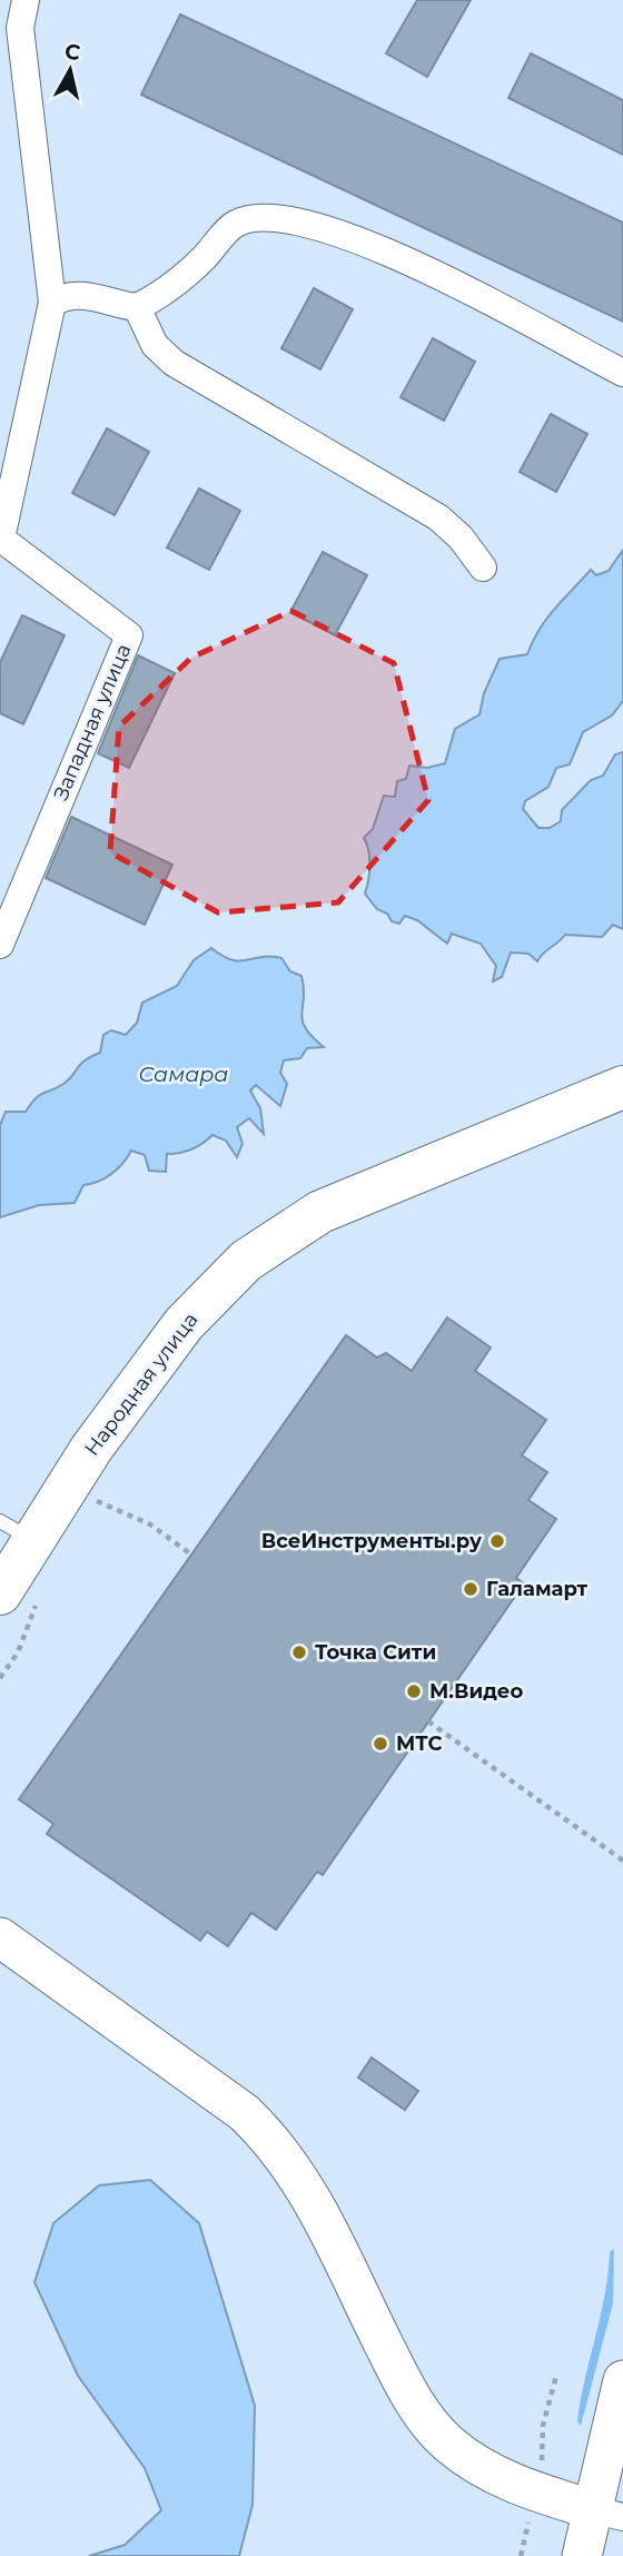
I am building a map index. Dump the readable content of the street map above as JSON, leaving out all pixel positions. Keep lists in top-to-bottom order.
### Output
{
  "streets": {
    "main road": ["Народная улица"],
    "street": ["Западная улица"]
  },
  "water": ["Самара"],
  "places": [
    "ВсеИнструменты.ру",
    "Галамарт",
    "Точка Сити",
    "М.Видео",
    "МТС"
  ],
  "north": "top"
}
